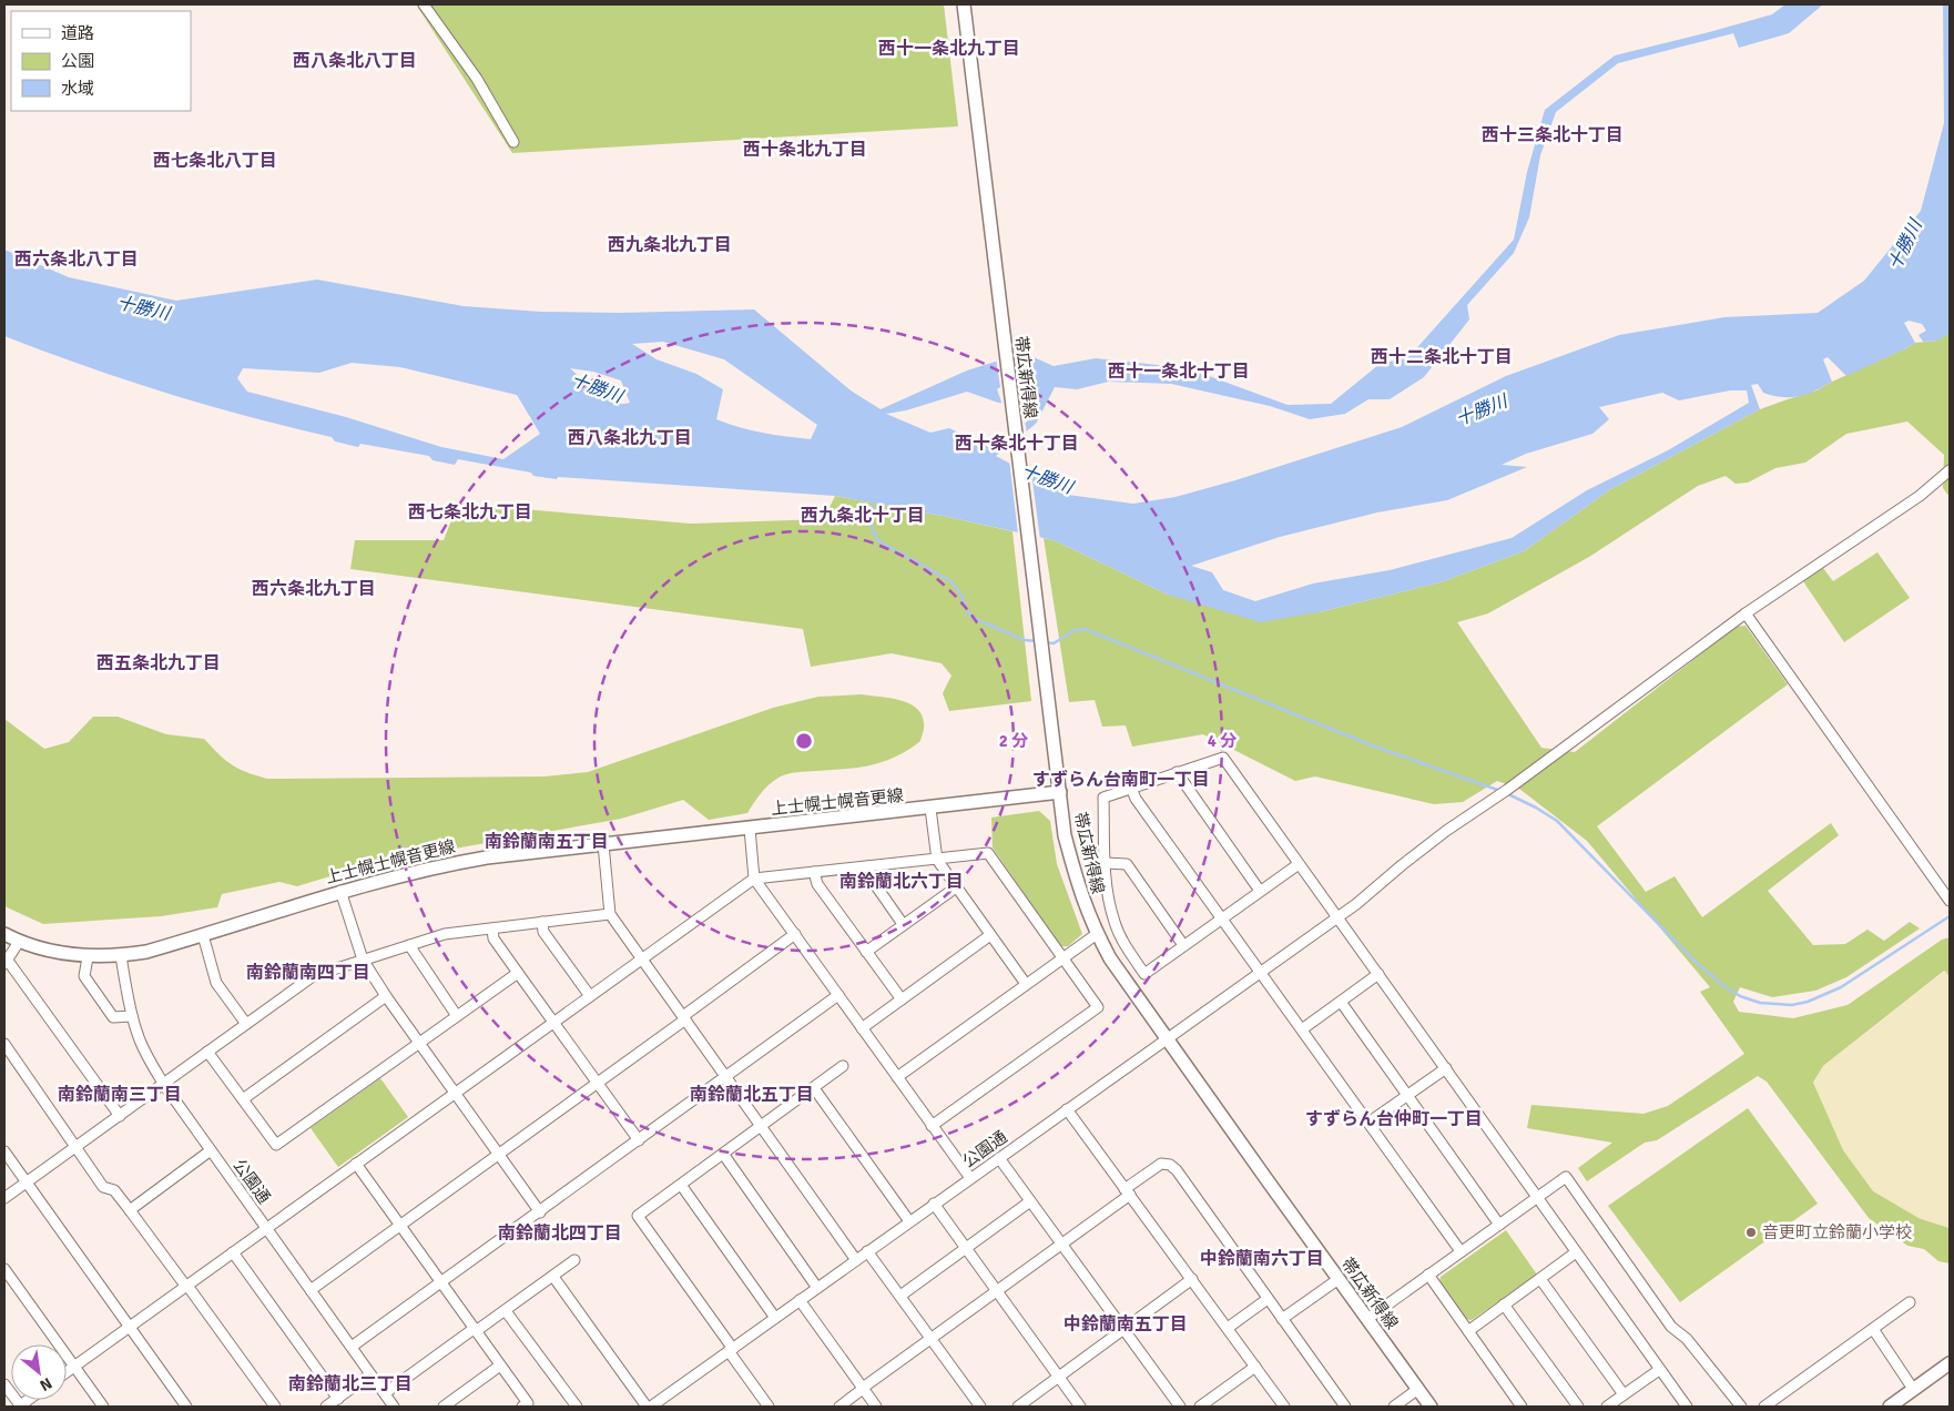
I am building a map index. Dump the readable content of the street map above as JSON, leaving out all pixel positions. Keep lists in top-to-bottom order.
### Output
{
  "streets": {
    "main road": ["帯広新得線", "上士幌士幌音更線"],
    "street": ["公園通"]
  },
  "crossings": [
    ["帯広新得線", "上士幌士幌音更線"],
    ["帯広新得線", "公園通"],
    ["上士幌士幌音更線", "公園通"]
  ],
  "districts": [
    "西十一条北九丁目",
    "西八条北八丁目",
    "西十三条北十丁目",
    "西十条北九丁目",
    "西七条北八丁目",
    "西九条北九丁目",
    "西六条北八丁目",
    "西十二条北十丁目",
    "西十一条北十丁目",
    "西八条北九丁目",
    "西十条北十丁目",
    "西七条北九丁目",
    "西九条北十丁目",
    "西六条北九丁目",
    "西五条北九丁目",
    "すずらん台南町一丁目",
    "南鈴蘭南五丁目",
    "南鈴蘭北六丁目",
    "南鈴蘭南四丁目",
    "南鈴蘭南三丁目",
    "南鈴蘭北五丁目",
    "すずらん台仲町一丁目",
    "南鈴蘭北四丁目",
    "中鈴蘭南六丁目",
    "中鈴蘭南五丁目",
    "南鈴蘭北三丁目"
  ],
  "water": ["十勝川"],
  "places": ["音更町立鈴蘭小学校"],
  "legend": ["道路", "公園", "水域"],
  "north": "bottom right",
  "rings": ["2 分", "4 分"]
}
